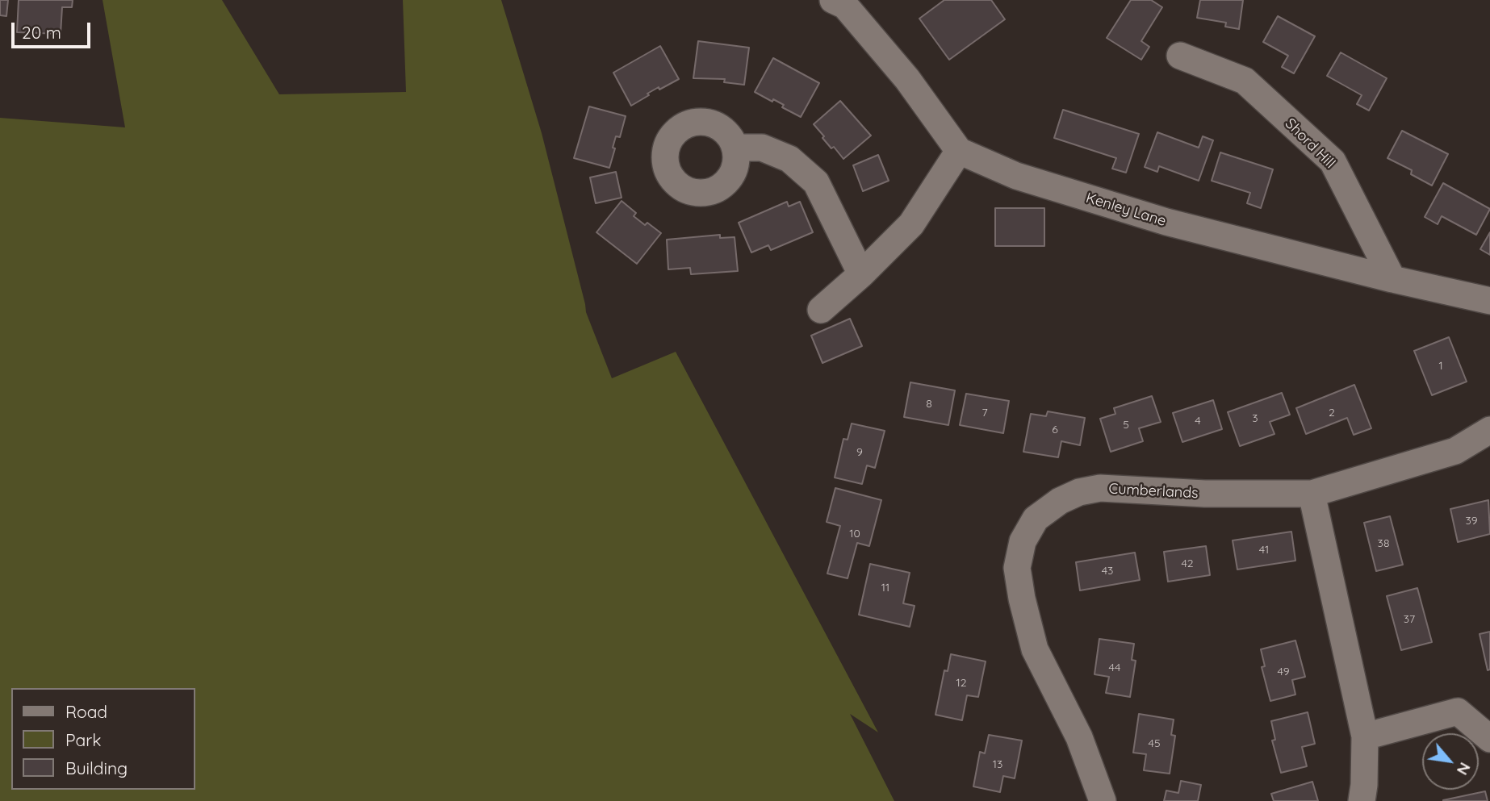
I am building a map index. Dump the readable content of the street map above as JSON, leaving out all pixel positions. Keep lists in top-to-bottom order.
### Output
{
  "streets": {
    "street": ["Shord Hill", "Kenley Lane", "Cumberlands"]
  },
  "crossings": [
    ["Shord Hill", "Kenley Lane"]
  ],
  "house_numbers": [
    "1",
    "8",
    "7",
    "2",
    "3",
    "4",
    "5",
    "6",
    "9",
    "39",
    "10",
    "38",
    "41",
    "42",
    "43",
    "11",
    "37",
    "44",
    "49",
    "12",
    "45",
    "13"
  ],
  "legend": ["Road", "Park", "Building"],
  "scale_bar": "20 m",
  "north": "bottom right"
}
